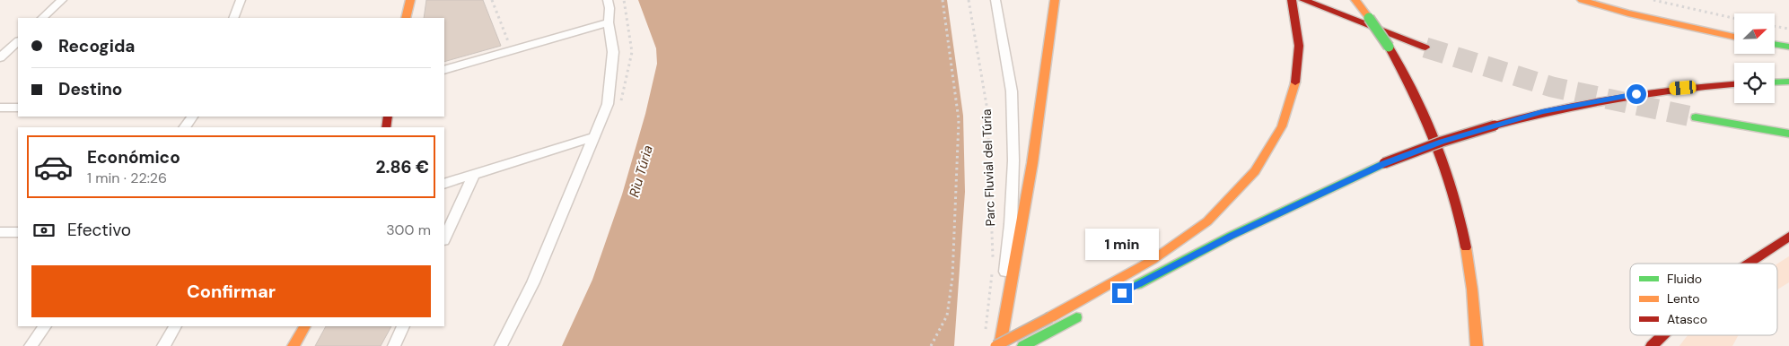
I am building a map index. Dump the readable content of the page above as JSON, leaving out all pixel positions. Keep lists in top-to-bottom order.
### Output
{
  "streets": {
    "path": ["Parc Fluvial del Túria"]
  },
  "water": ["Riu Túria"],
  "legend": ["Fluido", "Lento", "Atasco"],
  "north": "top right",
  "page": {
    "banner": ["Recogida", "Destino"],
    "list": [
      {
        "name": "Económico",
        "note": "1 min · 22:26",
        "value": "2.86 €"
      }
    ],
    "pay": ["Efectivo", "300 m"],
    "bubble": "1 min",
    "buttons": "Confirmar"
  }
}
